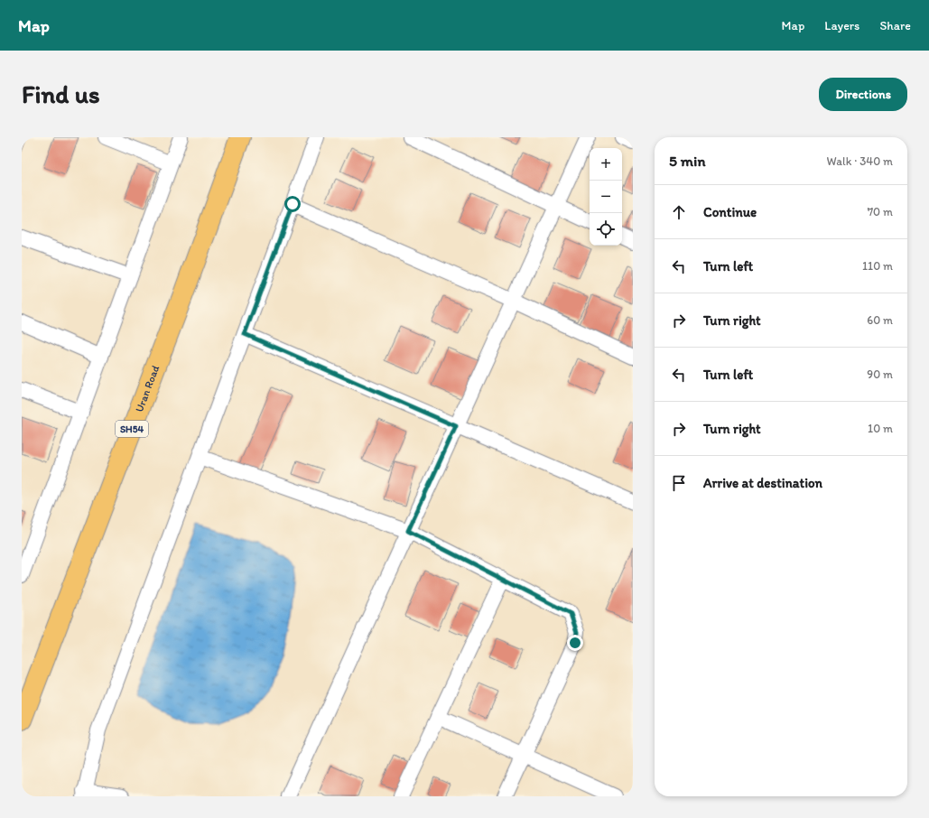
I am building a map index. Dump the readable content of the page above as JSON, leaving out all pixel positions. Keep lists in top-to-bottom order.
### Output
{
  "streets": {
    "main road": ["Uran Road", "SH54"]
  },
  "page": {
    "header": "Map",
    "nav": ["Map", "Layers", "Share"],
    "buttons": "Directions",
    "title": "Find us",
    "heading": ["5 min", "Walk · 340 m"],
    "map_buttons": ["+", "−"],
    "list": [
      ["Continue", "70 m"],
      ["Turn left", "110 m"],
      ["Turn right", "60 m"],
      ["Turn left", "90 m"],
      ["Turn right", "10 m"],
      "Arrive at destination"
    ]
  }
}
